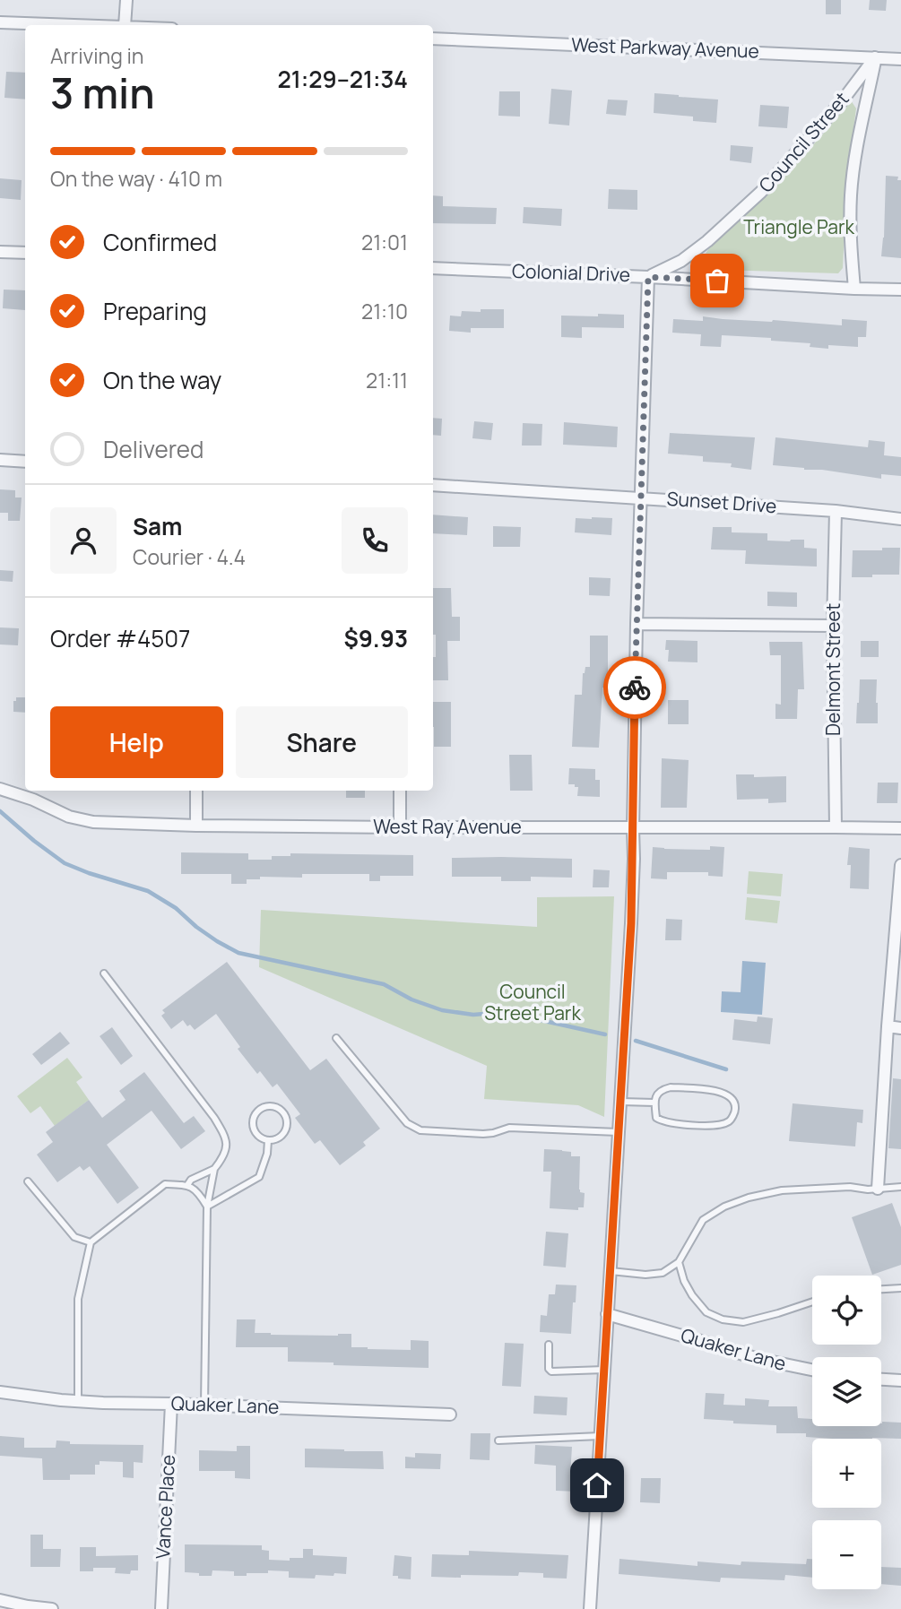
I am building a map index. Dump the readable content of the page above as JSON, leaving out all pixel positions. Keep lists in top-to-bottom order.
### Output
{
  "streets": {
    "street": [
      "West Parkway Avenue",
      "Council Street",
      "Colonial Drive",
      "Sunset Drive",
      "Delmont Street",
      "West Ray Avenue",
      "Quaker Lane",
      "Vance Place"
    ]
  },
  "crossings": [
    ["West Parkway Avenue", "Council Street"],
    ["Council Street", "Colonial Drive"],
    ["Sunset Drive", "Delmont Street"],
    ["Delmont Street", "West Ray Avenue"],
    ["Quaker Lane", "Vance Place"]
  ],
  "parks": ["Triangle Park", "Council Street Park"],
  "page": {
    "heading": ["3 min", "Arriving in", "21:29–21:34"],
    "panel": [
      "Sam",
      "Courier · 4.4",
      "Order #4507",
      "$9.93"
    ],
    "bar": "On the way · 410 m",
    "list": [
      ["Confirmed", "21:01"],
      ["Preparing", "21:10"],
      ["On the way", "21:11"],
      "Delivered"
    ],
    "buttons": ["Help", "Share"],
    "map_buttons": ["+", "−"]
  }
}
